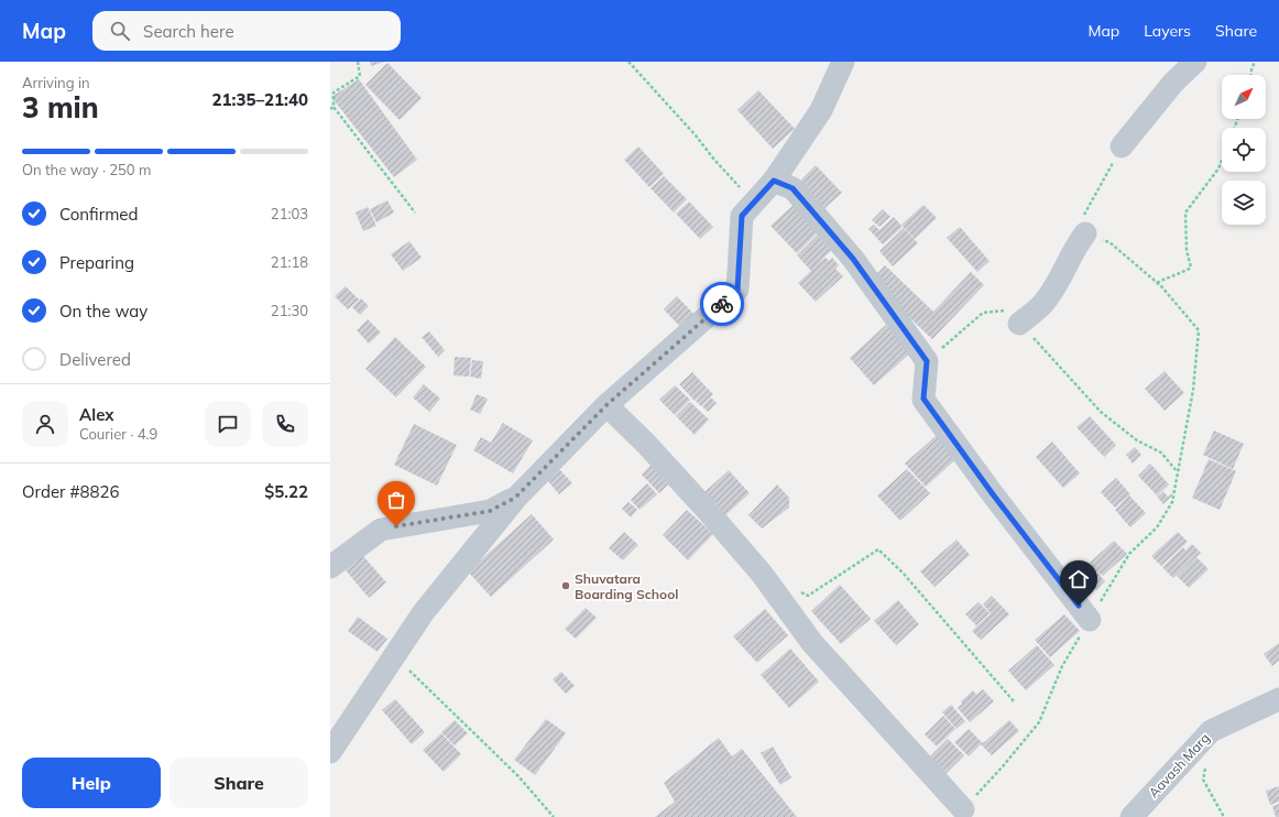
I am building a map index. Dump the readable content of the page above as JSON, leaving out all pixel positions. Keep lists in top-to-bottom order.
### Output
{
  "streets": {
    "street": ["Aavash Marg"]
  },
  "places": ["Shuvatara Boarding School"],
  "north": "top right",
  "page": {
    "header": "Map",
    "search": "Search here",
    "nav": ["Map", "Layers", "Share"],
    "heading": ["3 min", "Arriving in", "21:35–21:40"],
    "panel": [
      "Alex",
      "Courier · 4.9",
      "Order #8826",
      "$5.22"
    ],
    "bar": "On the way · 250 m",
    "list": [
      ["Confirmed", "21:03"],
      ["Preparing", "21:18"],
      ["On the way", "21:30"],
      "Delivered"
    ],
    "buttons": ["Help", "Share"]
  }
}
